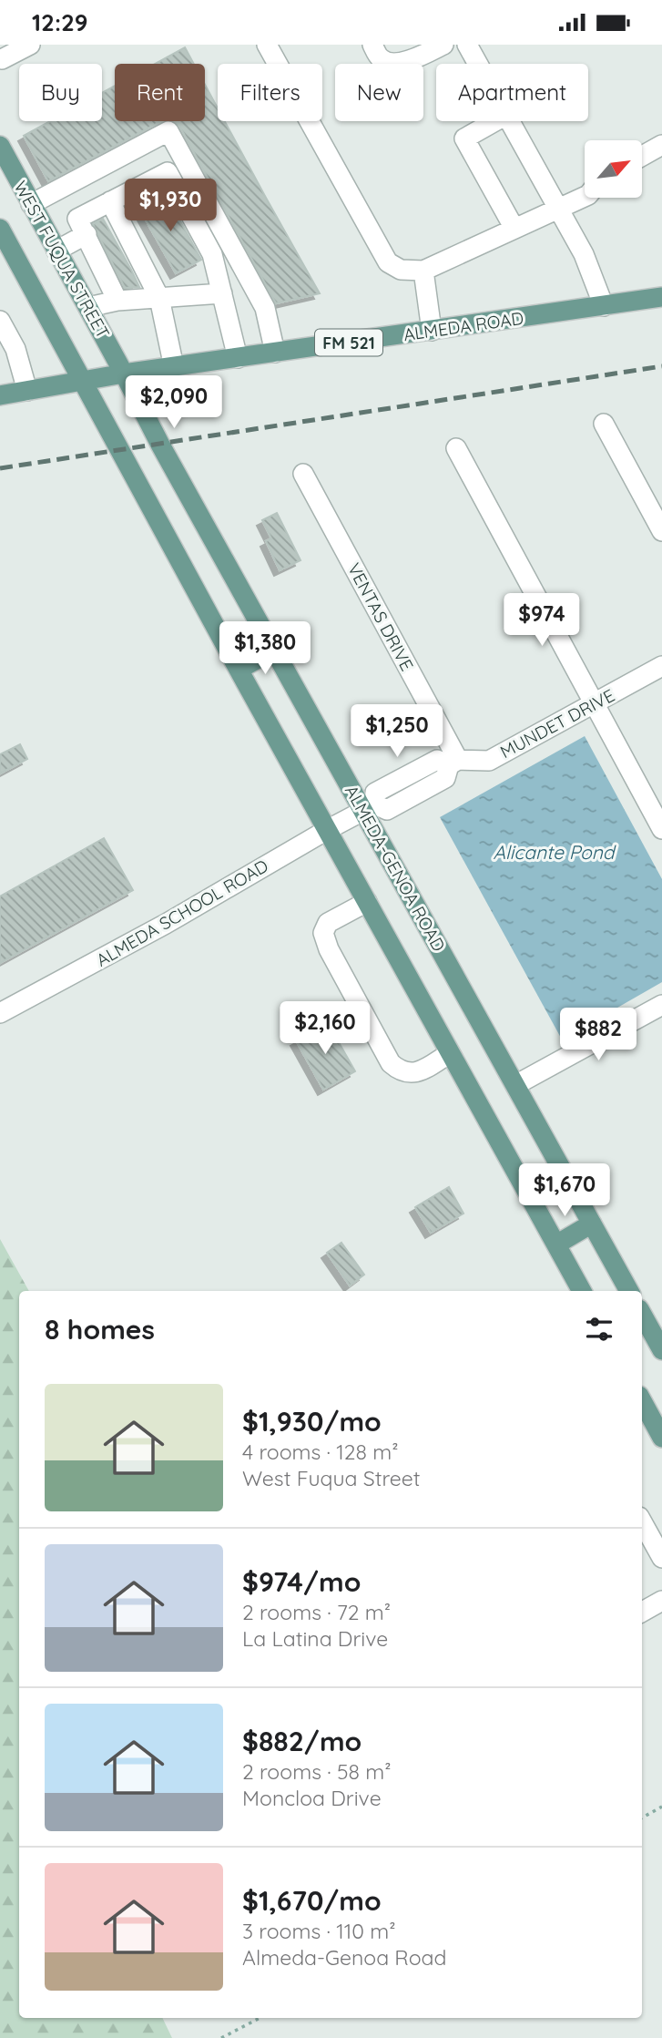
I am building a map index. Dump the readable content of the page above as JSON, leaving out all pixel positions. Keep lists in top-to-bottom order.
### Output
{
  "streets": {
    "main road": [
      "WEST FUQUA STREET",
      "ALMEDA ROAD",
      "FM 521",
      "ALMEDA-GENOA ROAD"
    ],
    "street": ["VENTAS DRIVE", "MUNDET DRIVE", "ALMEDA SCHOOL ROAD"]
  },
  "crossings": [
    ["WEST FUQUA STREET", "ALMEDA ROAD"],
    ["WEST FUQUA STREET", "ALMEDA-GENOA ROAD"],
    ["ALMEDA ROAD", "ALMEDA-GENOA ROAD"],
    ["VENTAS DRIVE", "MUNDET DRIVE"],
    ["MUNDET DRIVE", "ALMEDA-GENOA ROAD"],
    ["MUNDET DRIVE", "ALMEDA SCHOOL ROAD"],
    ["ALMEDA-GENOA ROAD", "ALMEDA SCHOOL ROAD"]
  ],
  "water": ["Alicante Pond"],
  "north": "top right",
  "page": {
    "status": "12:29",
    "chip": [
      "Buy",
      "Rent",
      "Filters",
      "New",
      "Apartment"
    ],
    "price": [
      "$1,930",
      "$2,090",
      "$974",
      "$1,380",
      "$1,250",
      "$2,160",
      "$882",
      "$1,670"
    ],
    "heading": "8 homes",
    "list": [
      {
        "name": "$1,930/mo",
        "note": "4 rooms · 128 m² · West Fuqua Street"
      },
      {
        "name": "$974/mo",
        "note": "2 rooms · 72 m² · La Latina Drive"
      },
      {
        "name": "$882/mo",
        "note": "2 rooms · 58 m² · Moncloa Drive"
      },
      {
        "name": "$1,670/mo",
        "note": "3 rooms · 110 m² · Almeda-Genoa Road"
      }
    ]
  }
}
